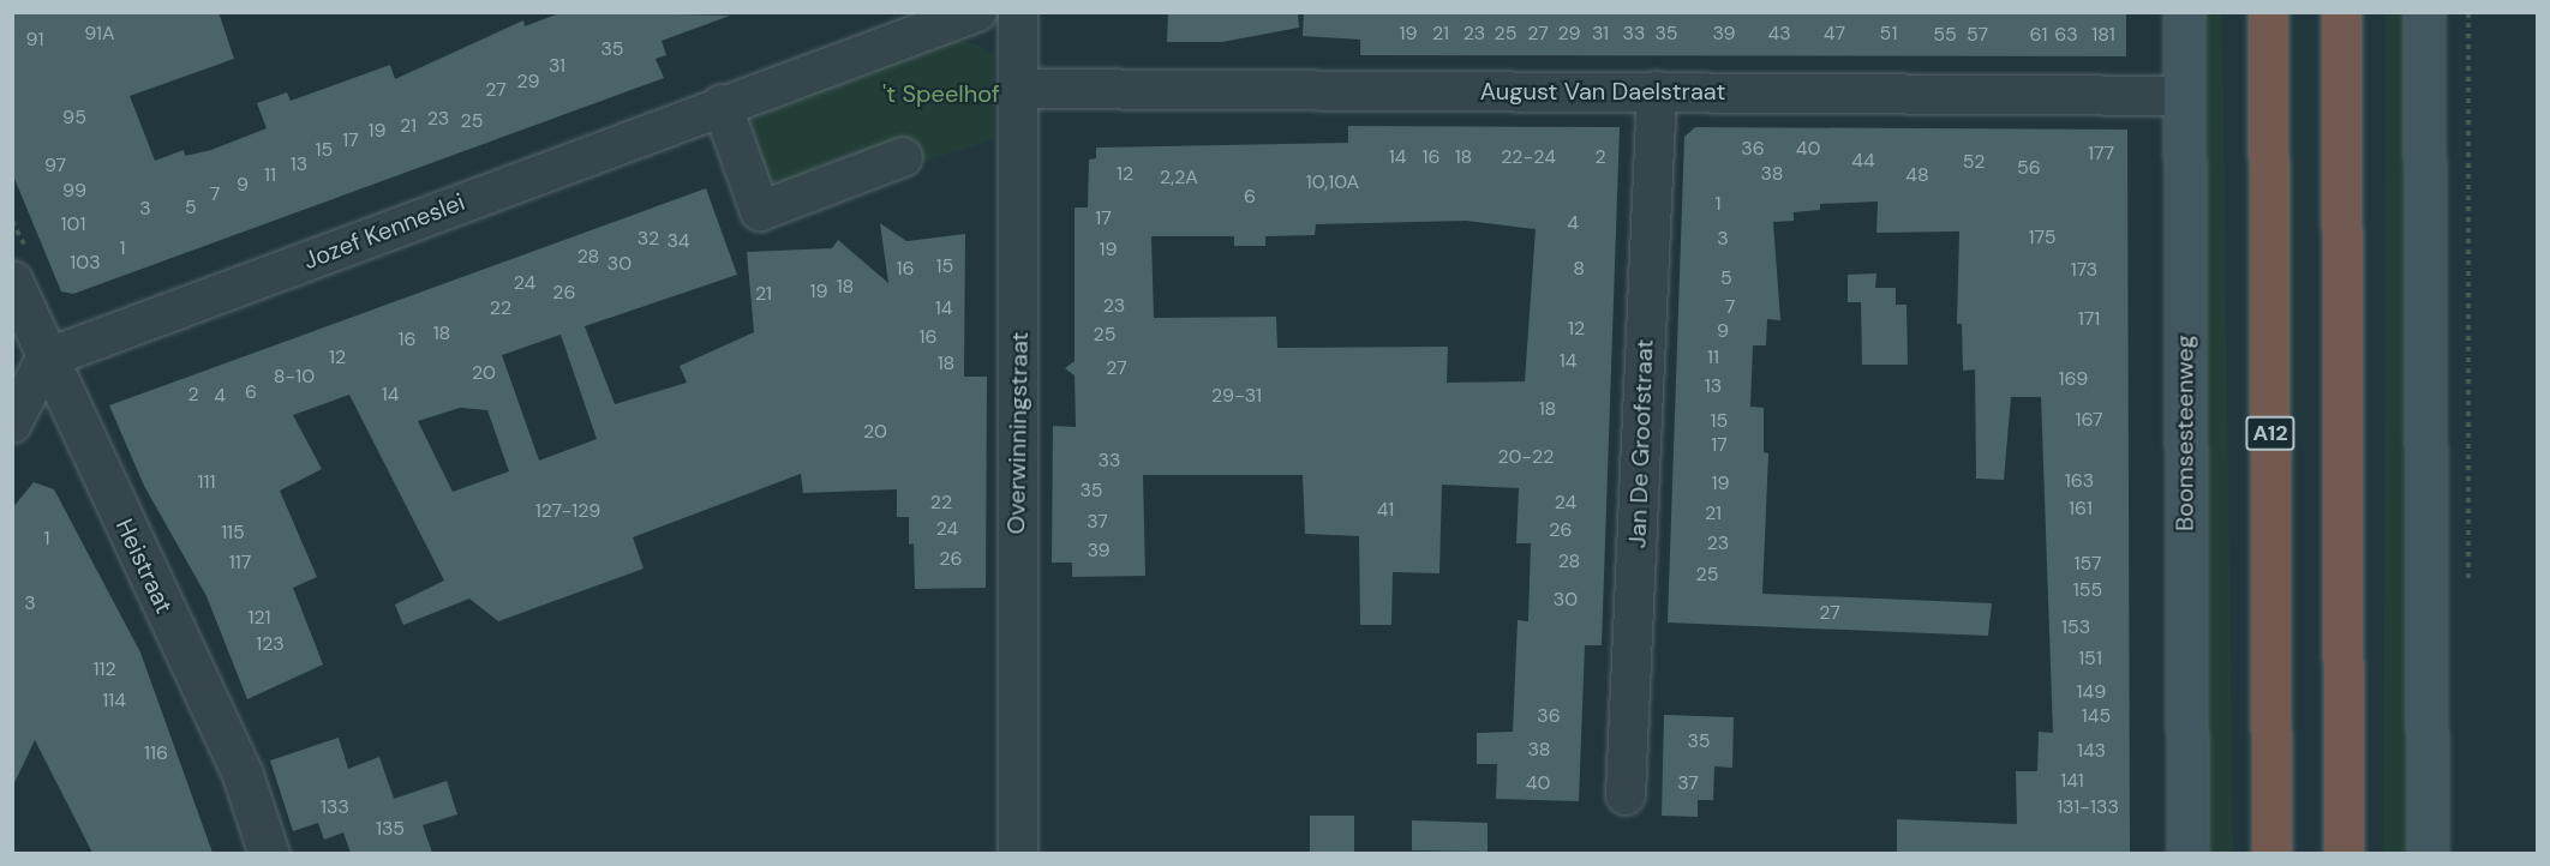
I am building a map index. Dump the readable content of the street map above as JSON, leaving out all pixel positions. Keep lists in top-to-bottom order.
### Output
{
  "streets": {
    "highway": ["A12"],
    "main road": ["Boomsesteenweg"],
    "street": [
      "August Van Daelstraat",
      "Jozef Kenneslei",
      "Overwinningstraat",
      "Jan De Groofstraat",
      "Heistraat"
    ]
  },
  "crossings": [
    ["August Van Daelstraat", "Overwinningstraat"],
    ["August Van Daelstraat", "Boomsesteenweg"],
    ["August Van Daelstraat", "Jan De Groofstraat"],
    ["Jozef Kenneslei", "Heistraat"]
  ],
  "parks": ["'t Speelhof"],
  "house_numbers": [
    "91A",
    "19",
    "21",
    "23",
    "25",
    "27",
    "29",
    "31",
    "33",
    "35",
    "39",
    "43",
    "47",
    "51",
    "55",
    "57",
    "61",
    "63",
    "181",
    "91",
    "35",
    "31",
    "29",
    "27",
    "95",
    "23",
    "25",
    "21",
    "19",
    "17",
    "36",
    "40",
    "15",
    "177",
    "14",
    "16",
    "18",
    "22-24",
    "2",
    "44",
    "52",
    "13",
    "97",
    "56",
    "12",
    "38",
    "11",
    "48",
    "2,2A",
    "10,10A",
    "9",
    "99",
    "7",
    "6",
    "1",
    "5",
    "3",
    "17",
    "4",
    "101",
    "175",
    "32",
    "3",
    "34",
    "1",
    "19",
    "28",
    "103",
    "30",
    "15",
    "16",
    "8",
    "173",
    "5",
    "24",
    "18",
    "19",
    "26",
    "21",
    "23",
    "7",
    "22",
    "14",
    "171",
    "12",
    "9",
    "18",
    "25",
    "16",
    "16",
    "12",
    "11",
    "14",
    "18",
    "27",
    "20",
    "8-10",
    "169",
    "13",
    "6",
    "2",
    "14",
    "4",
    "29-31",
    "18",
    "167",
    "15",
    "20",
    "17",
    "20-22",
    "33",
    "163",
    "111",
    "19",
    "35",
    "22",
    "24",
    "161",
    "41",
    "127-129",
    "21",
    "37",
    "24",
    "26",
    "115",
    "1",
    "23",
    "39",
    "26",
    "28",
    "117",
    "157",
    "25",
    "155",
    "30",
    "3",
    "27",
    "121",
    "153",
    "123",
    "151",
    "112",
    "149",
    "114",
    "36",
    "145",
    "35",
    "38",
    "143",
    "116",
    "141",
    "40",
    "37",
    "133",
    "131-133",
    "135"
  ]
}
